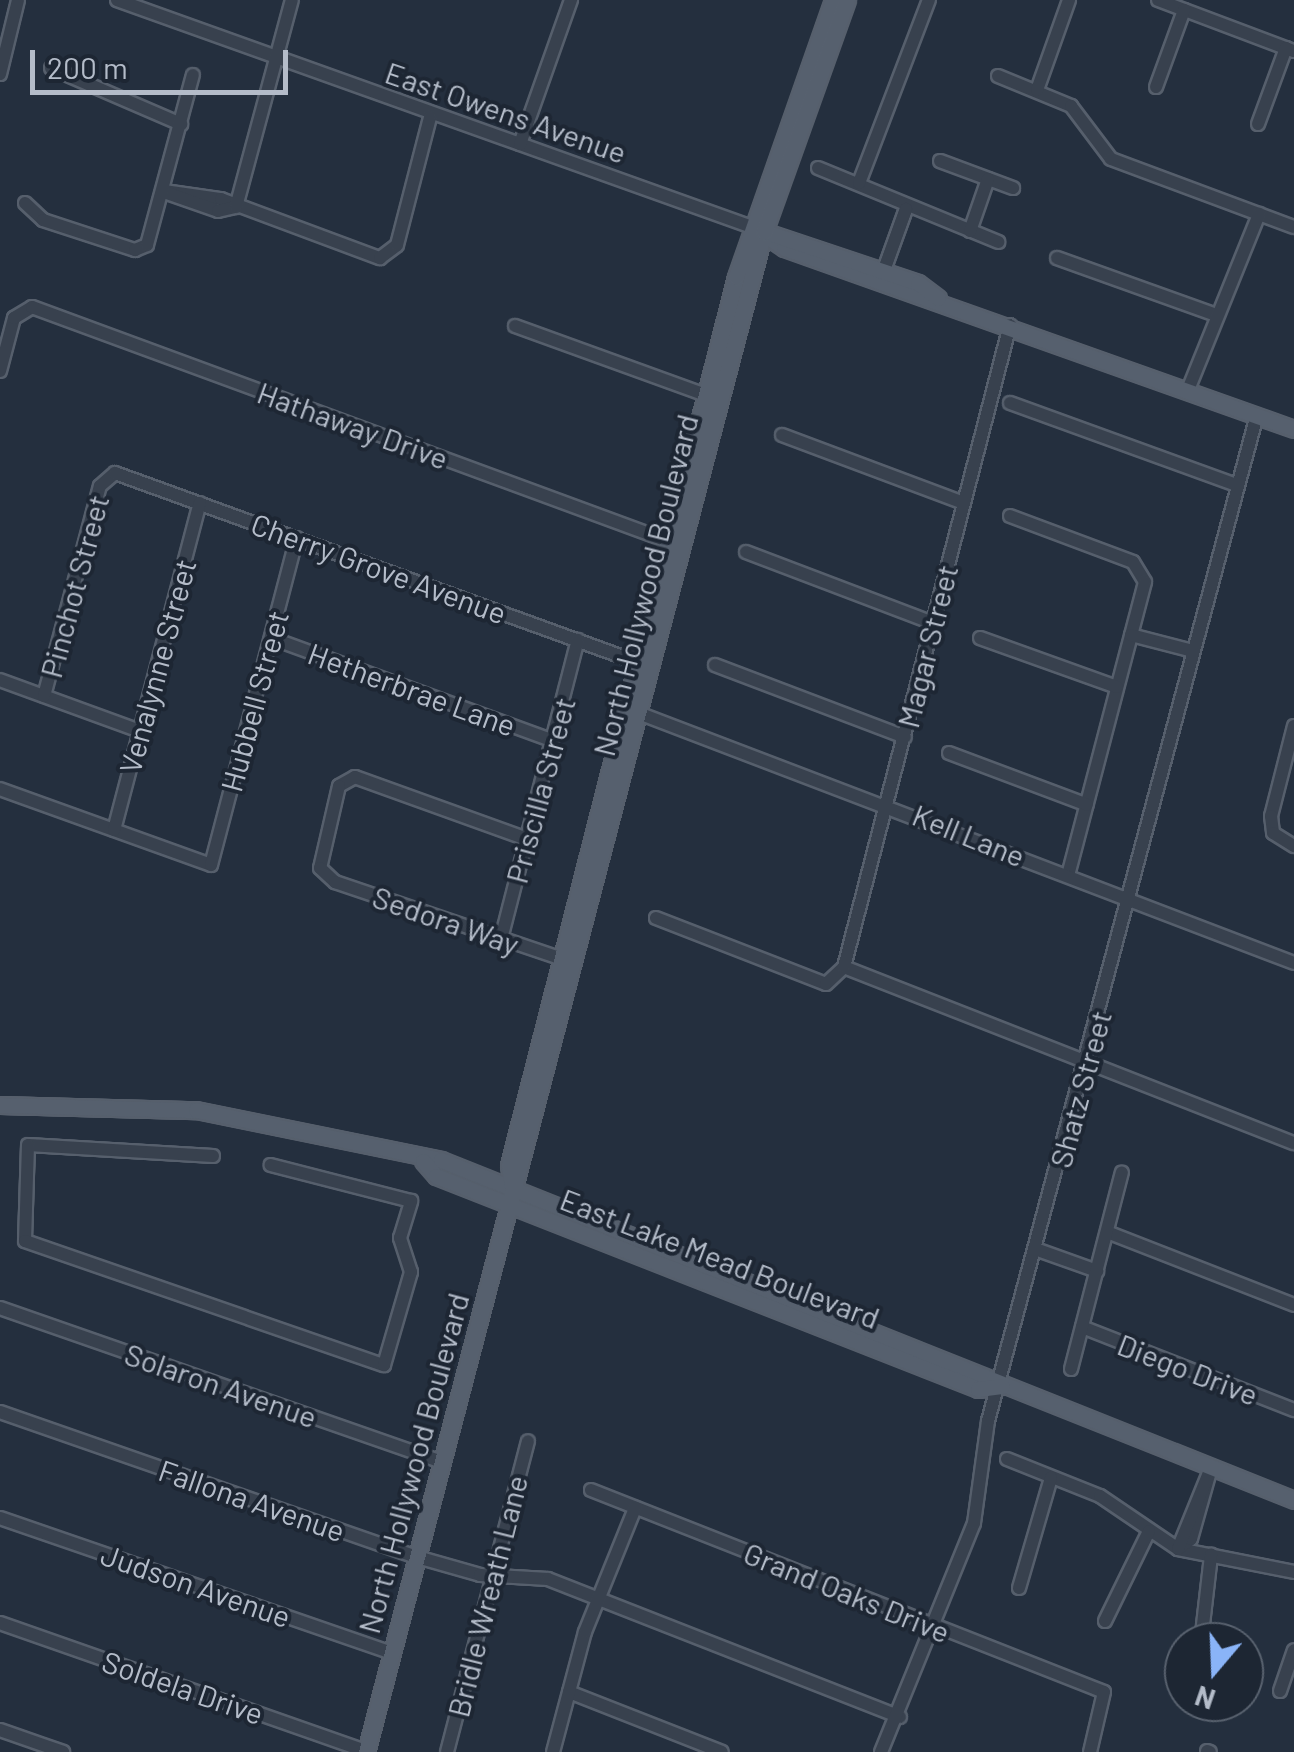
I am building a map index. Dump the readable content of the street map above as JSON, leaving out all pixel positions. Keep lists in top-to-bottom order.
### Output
{
  "streets": {
    "main road": ["East Owens Avenue", "North Hollywood Boulevard", "East Lake Mead Boulevard"],
    "street": [
      "Hathaway Drive",
      "Cherry Grove Avenue",
      "Pinchot Street",
      "Magar Street",
      "Venalynne Street",
      "Hetherbrae Lane",
      "Hubbell Street",
      "Priscilla Street",
      "Kell Lane",
      "Sedora Way",
      "Shatz Street",
      "Diego Drive",
      "Solaron Avenue",
      "Fallona Avenue",
      "Judson Avenue",
      "Grand Oaks Drive",
      "Bridle Wreath Lane",
      "Soldela Drive"
    ]
  },
  "crossings": [
    ["East Owens Avenue", "North Hollywood Boulevard"],
    ["East Owens Avenue", "Magar Street"],
    ["East Owens Avenue", "Shatz Street"],
    ["Hathaway Drive", "North Hollywood Boulevard"],
    ["Cherry Grove Avenue", "North Hollywood Boulevard"],
    ["Cherry Grove Avenue", "Pinchot Street"],
    ["Cherry Grove Avenue", "Venalynne Street"],
    ["Cherry Grove Avenue", "Hubbell Street"],
    ["Cherry Grove Avenue", "Priscilla Street"],
    ["North Hollywood Boulevard", "Kell Lane"],
    ["North Hollywood Boulevard", "Sedora Way"],
    ["North Hollywood Boulevard", "East Lake Mead Boulevard"],
    ["North Hollywood Boulevard", "Solaron Avenue"],
    ["North Hollywood Boulevard", "Fallona Avenue"],
    ["North Hollywood Boulevard", "Judson Avenue"],
    ["North Hollywood Boulevard", "Soldela Drive"],
    ["Magar Street", "Kell Lane"],
    ["Venalynne Street", "Hubbell Street"],
    ["Hetherbrae Lane", "Hubbell Street"],
    ["Hetherbrae Lane", "Priscilla Street"],
    ["Priscilla Street", "Sedora Way"],
    ["Kell Lane", "Shatz Street"],
    ["Shatz Street", "East Lake Mead Boulevard"],
    ["Shatz Street", "Fallona Avenue"],
    ["Shatz Street", "Grand Oaks Drive"],
    ["Fallona Avenue", "Bridle Wreath Lane"]
  ],
  "scale_bar": "200 m",
  "north": "bottom"
}
